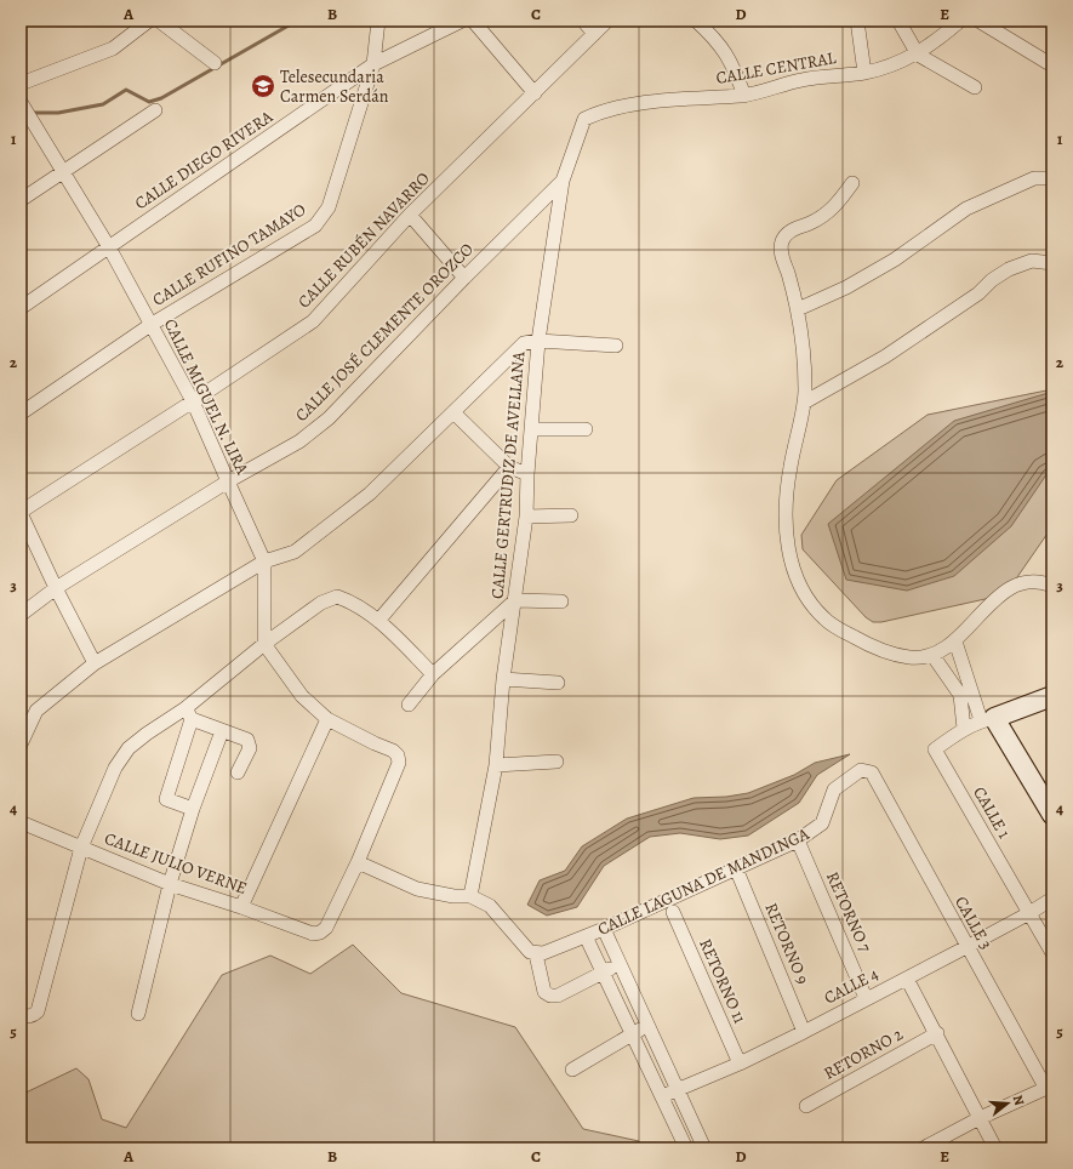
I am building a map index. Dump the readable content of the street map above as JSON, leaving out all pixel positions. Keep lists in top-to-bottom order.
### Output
{
  "streets": {
    "street": [
      "CALLE CENTRAL",
      "CALLE DIEGO RIVERA",
      "CALLE RUBÉN NAVARRO",
      "CALLE RUFINO TAMAYO",
      "CALLE JOSÉ CLEMENTE OROZCO",
      "CALLE MIGUEL N. LIRA",
      "CALLE GERTRUDIZ DE AVELLANA",
      "CALLE 1",
      "CALLE JULIO VERNE",
      "CALLE LAGUNA DE MANDINGA",
      "RETORNO 7",
      "CALLE 3",
      "RETORNO 9",
      "RETORNO 11",
      "CALLE 4",
      "RETORNO 2"
    ]
  },
  "crossings": [
    ["CALLE CENTRAL", "CALLE GERTRUDIZ DE AVELLANA"],
    ["CALLE DIEGO RIVERA", "CALLE RUFINO TAMAYO"],
    ["CALLE DIEGO RIVERA", "CALLE MIGUEL N. LIRA"],
    ["CALLE RUBÉN NAVARRO", "CALLE MIGUEL N. LIRA"],
    ["CALLE RUFINO TAMAYO", "CALLE MIGUEL N. LIRA"],
    ["CALLE JOSÉ CLEMENTE OROZCO", "CALLE MIGUEL N. LIRA"],
    ["CALLE JOSÉ CLEMENTE OROZCO", "CALLE GERTRUDIZ DE AVELLANA"],
    ["CALLE 1", "CALLE 4"],
    ["CALLE LAGUNA DE MANDINGA", "RETORNO 7"],
    ["CALLE LAGUNA DE MANDINGA", "CALLE 3"],
    ["CALLE LAGUNA DE MANDINGA", "RETORNO 9"],
    ["RETORNO 7", "CALLE 4"],
    ["CALLE 3", "CALLE 4"],
    ["RETORNO 9", "CALLE 4"],
    ["RETORNO 11", "CALLE 4"]
  ],
  "places": {
    "school or university": ["Telesecundaria Carmen Serdán"]
  },
  "north": "right",
  "grid": {
    "columns": [
      "A",
      "B",
      "C",
      "D",
      "E"
    ],
    "rows": [
      "1",
      "2",
      "3",
      "4",
      "5"
    ]
  }
}
